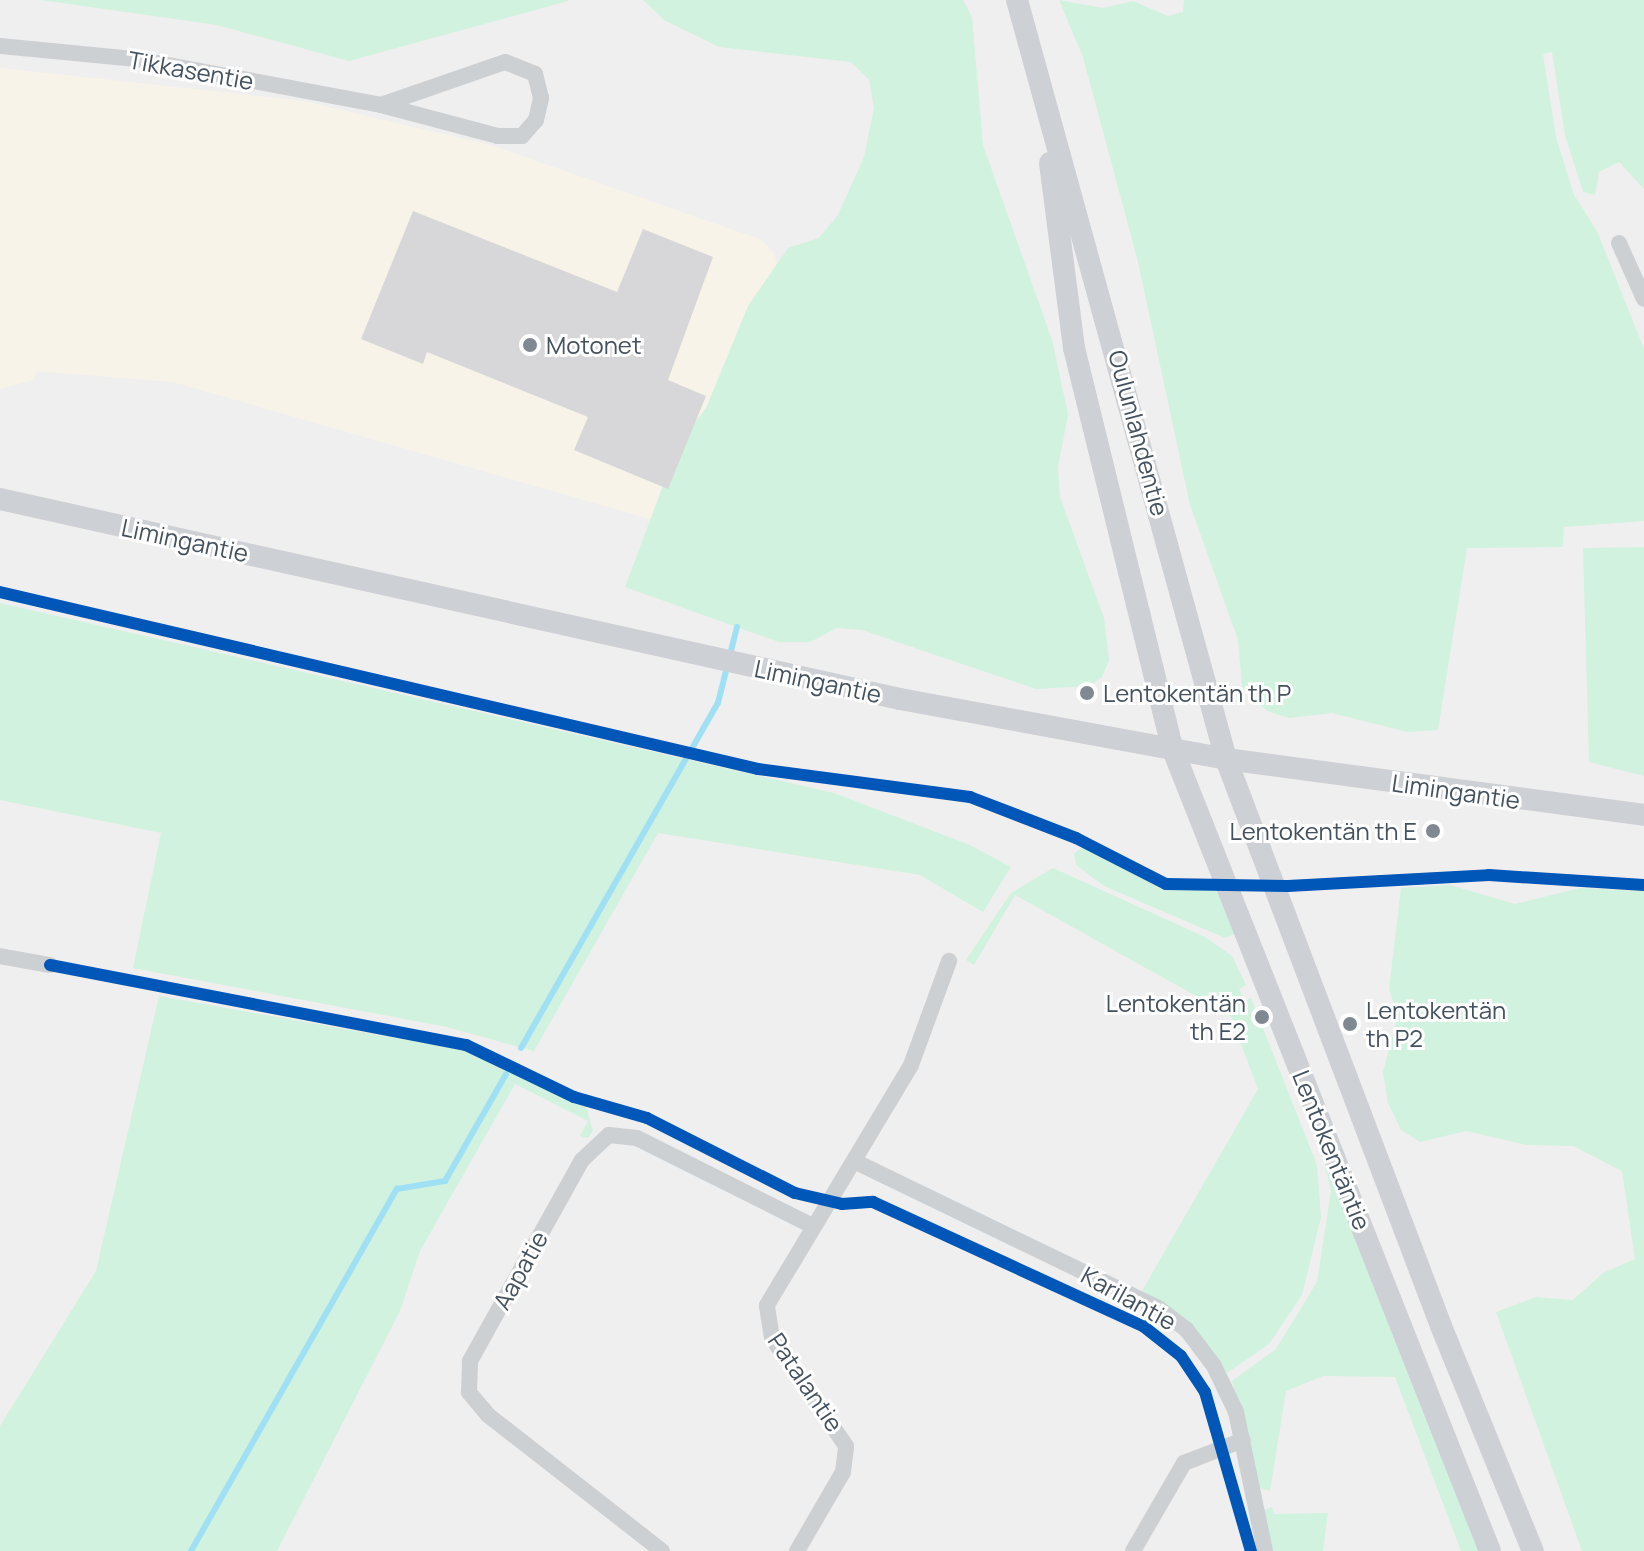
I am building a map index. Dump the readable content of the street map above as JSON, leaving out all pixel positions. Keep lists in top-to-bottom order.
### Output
{
  "streets": {
    "main road": ["Oulunlahdentie", "Limingantie", "Lentokentäntie"],
    "street": [
      "Tikkasentie",
      "Aapatie",
      "Karilantie",
      "Patalantie"
    ]
  },
  "crossings": [
    ["Oulunlahdentie", "Limingantie"],
    ["Oulunlahdentie", "Lentokentäntie"],
    ["Limingantie", "Lentokentäntie"],
    ["Aapatie", "Patalantie"],
    ["Karilantie", "Patalantie"]
  ],
  "places": [
    "Motonet",
    "Lentokentän th P",
    "Lentokentän th E",
    "Lentokentän th E2",
    "Lentokentän th P2"
  ]
}
